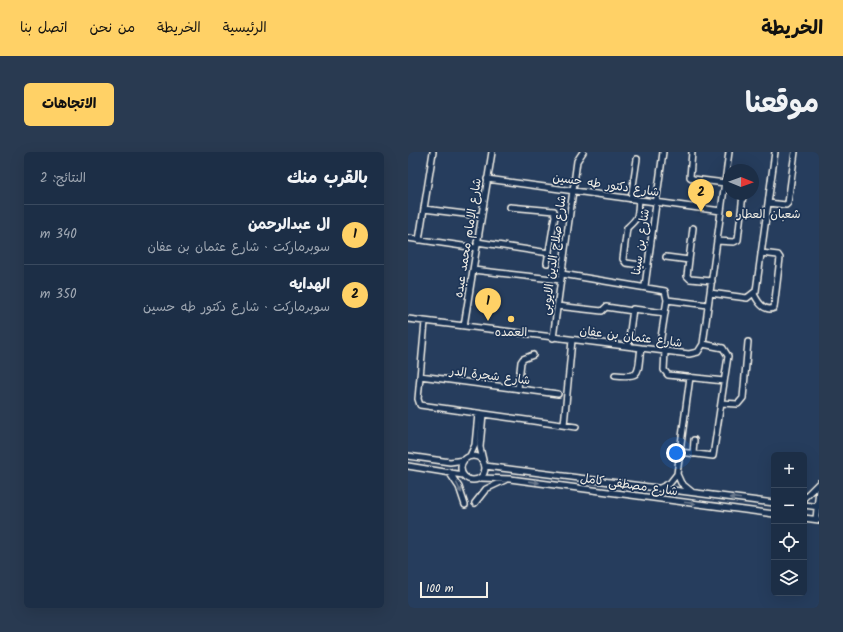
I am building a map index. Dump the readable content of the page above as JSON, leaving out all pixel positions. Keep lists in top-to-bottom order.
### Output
{
  "streets": {
    "street": [
      "شارع دكتور طه حسين",
      "شارع الإمام محمد عبده",
      "شارع بن سينا",
      "شارع صلاح الدين الايوبى",
      "شارع عثمان بن عفان",
      "شارع شجرة الدر",
      "شارع مصطفى كامل"
    ]
  },
  "crossings": [
    ["شارع دكتور طه حسين", "شارع الإمام محمد عبده"],
    ["شارع دكتور طه حسين", "شارع بن سينا"],
    ["شارع دكتور طه حسين", "شارع صلاح الدين الايوبى"],
    ["شارع الإمام محمد عبده", "شارع عثمان بن عفان"],
    ["شارع صلاح الدين الايوبى", "شارع عثمان بن عفان"]
  ],
  "places": ["شعبان العطار", "العمده"],
  "scale_bar": "100 m",
  "north": "right",
  "page": {
    "header": "الخريطة",
    "nav": [
      "الرئيسية",
      "الخريطة",
      "من نحن",
      "اتصل بنا"
    ],
    "title": "موقعنا",
    "buttons": "الاتجاهات",
    "heading": ["بالقرب منك", "النتائج: 2"],
    "pins": ["2", "1"],
    "list": [
      {
        "mark": "1",
        "name": "ال عبدالرحمن",
        "note": "سوبرماركت · شارع عثمان بن عفان",
        "value": "340 m"
      },
      {
        "mark": "2",
        "name": "الهدايه",
        "note": "سوبرماركت · شارع دكتور طه حسين",
        "value": "350 m"
      }
    ],
    "map_buttons": ["+", "−"],
    "scale": "100 m"
  }
}
